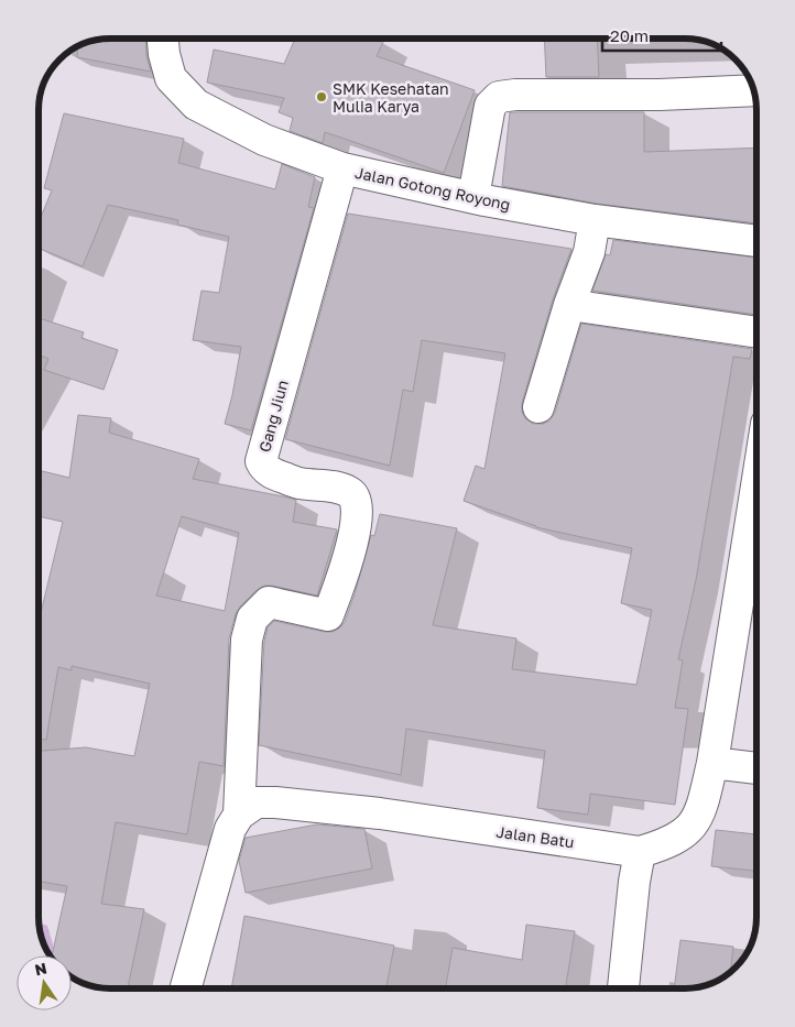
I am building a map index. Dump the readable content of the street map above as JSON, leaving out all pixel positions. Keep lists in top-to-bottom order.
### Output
{
  "streets": {
    "street": ["Jalan Gotong Royong", "Gang Jiun", "Jalan Batu"]
  },
  "crossings": [
    ["Jalan Gotong Royong", "Gang Jiun"],
    ["Gang Jiun", "Jalan Batu"]
  ],
  "places": ["SMK Kesehatan Mulia Karya"],
  "scale_bar": "20 m",
  "north": "top"
}
